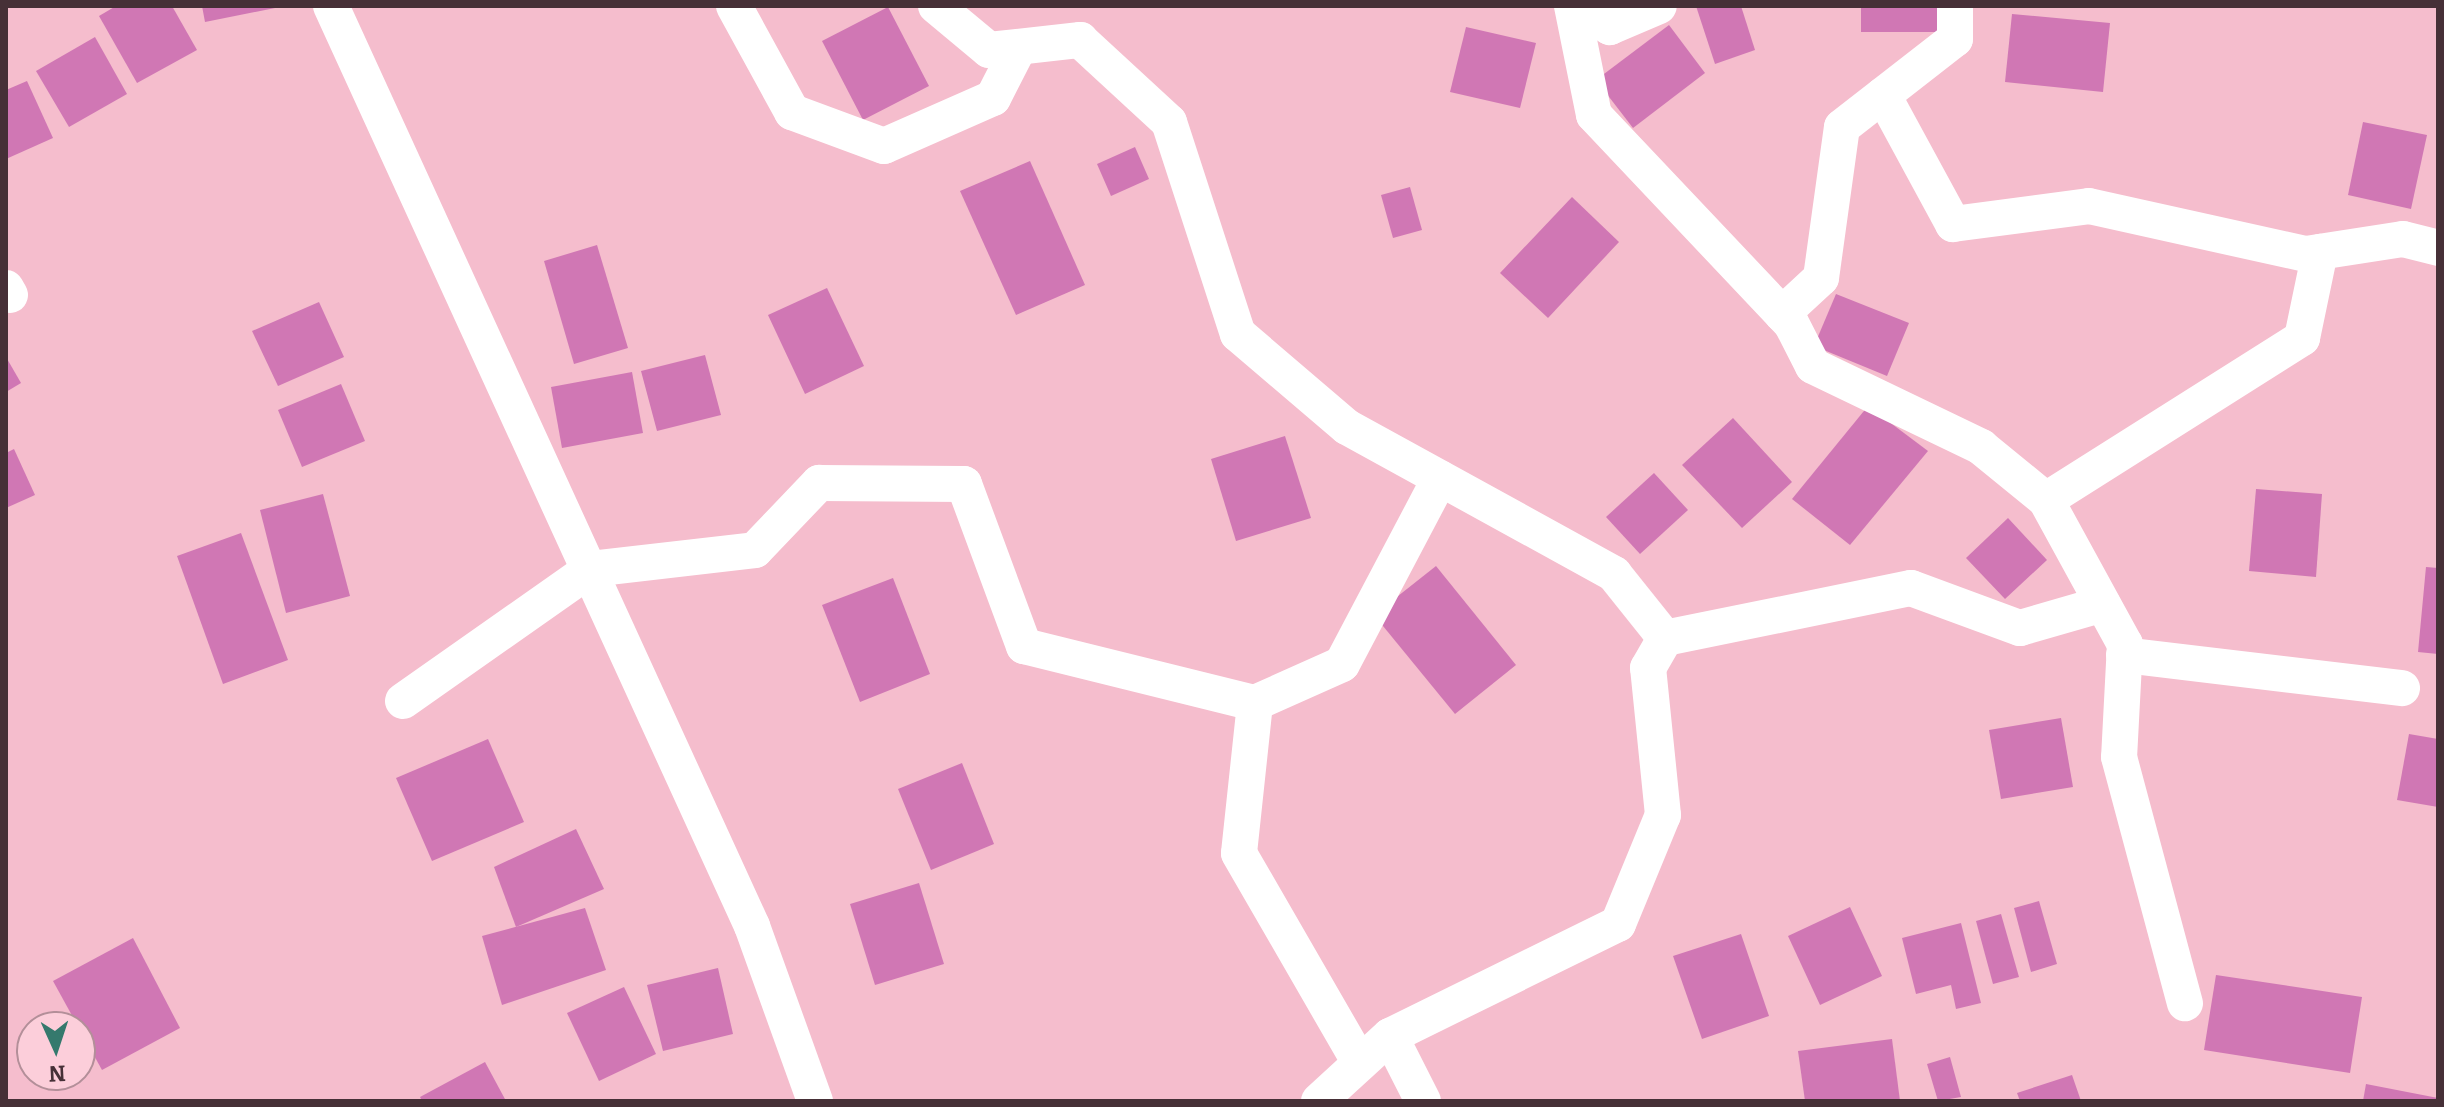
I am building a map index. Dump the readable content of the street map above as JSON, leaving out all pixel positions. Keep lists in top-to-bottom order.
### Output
{
  "north": "bottom"
}
